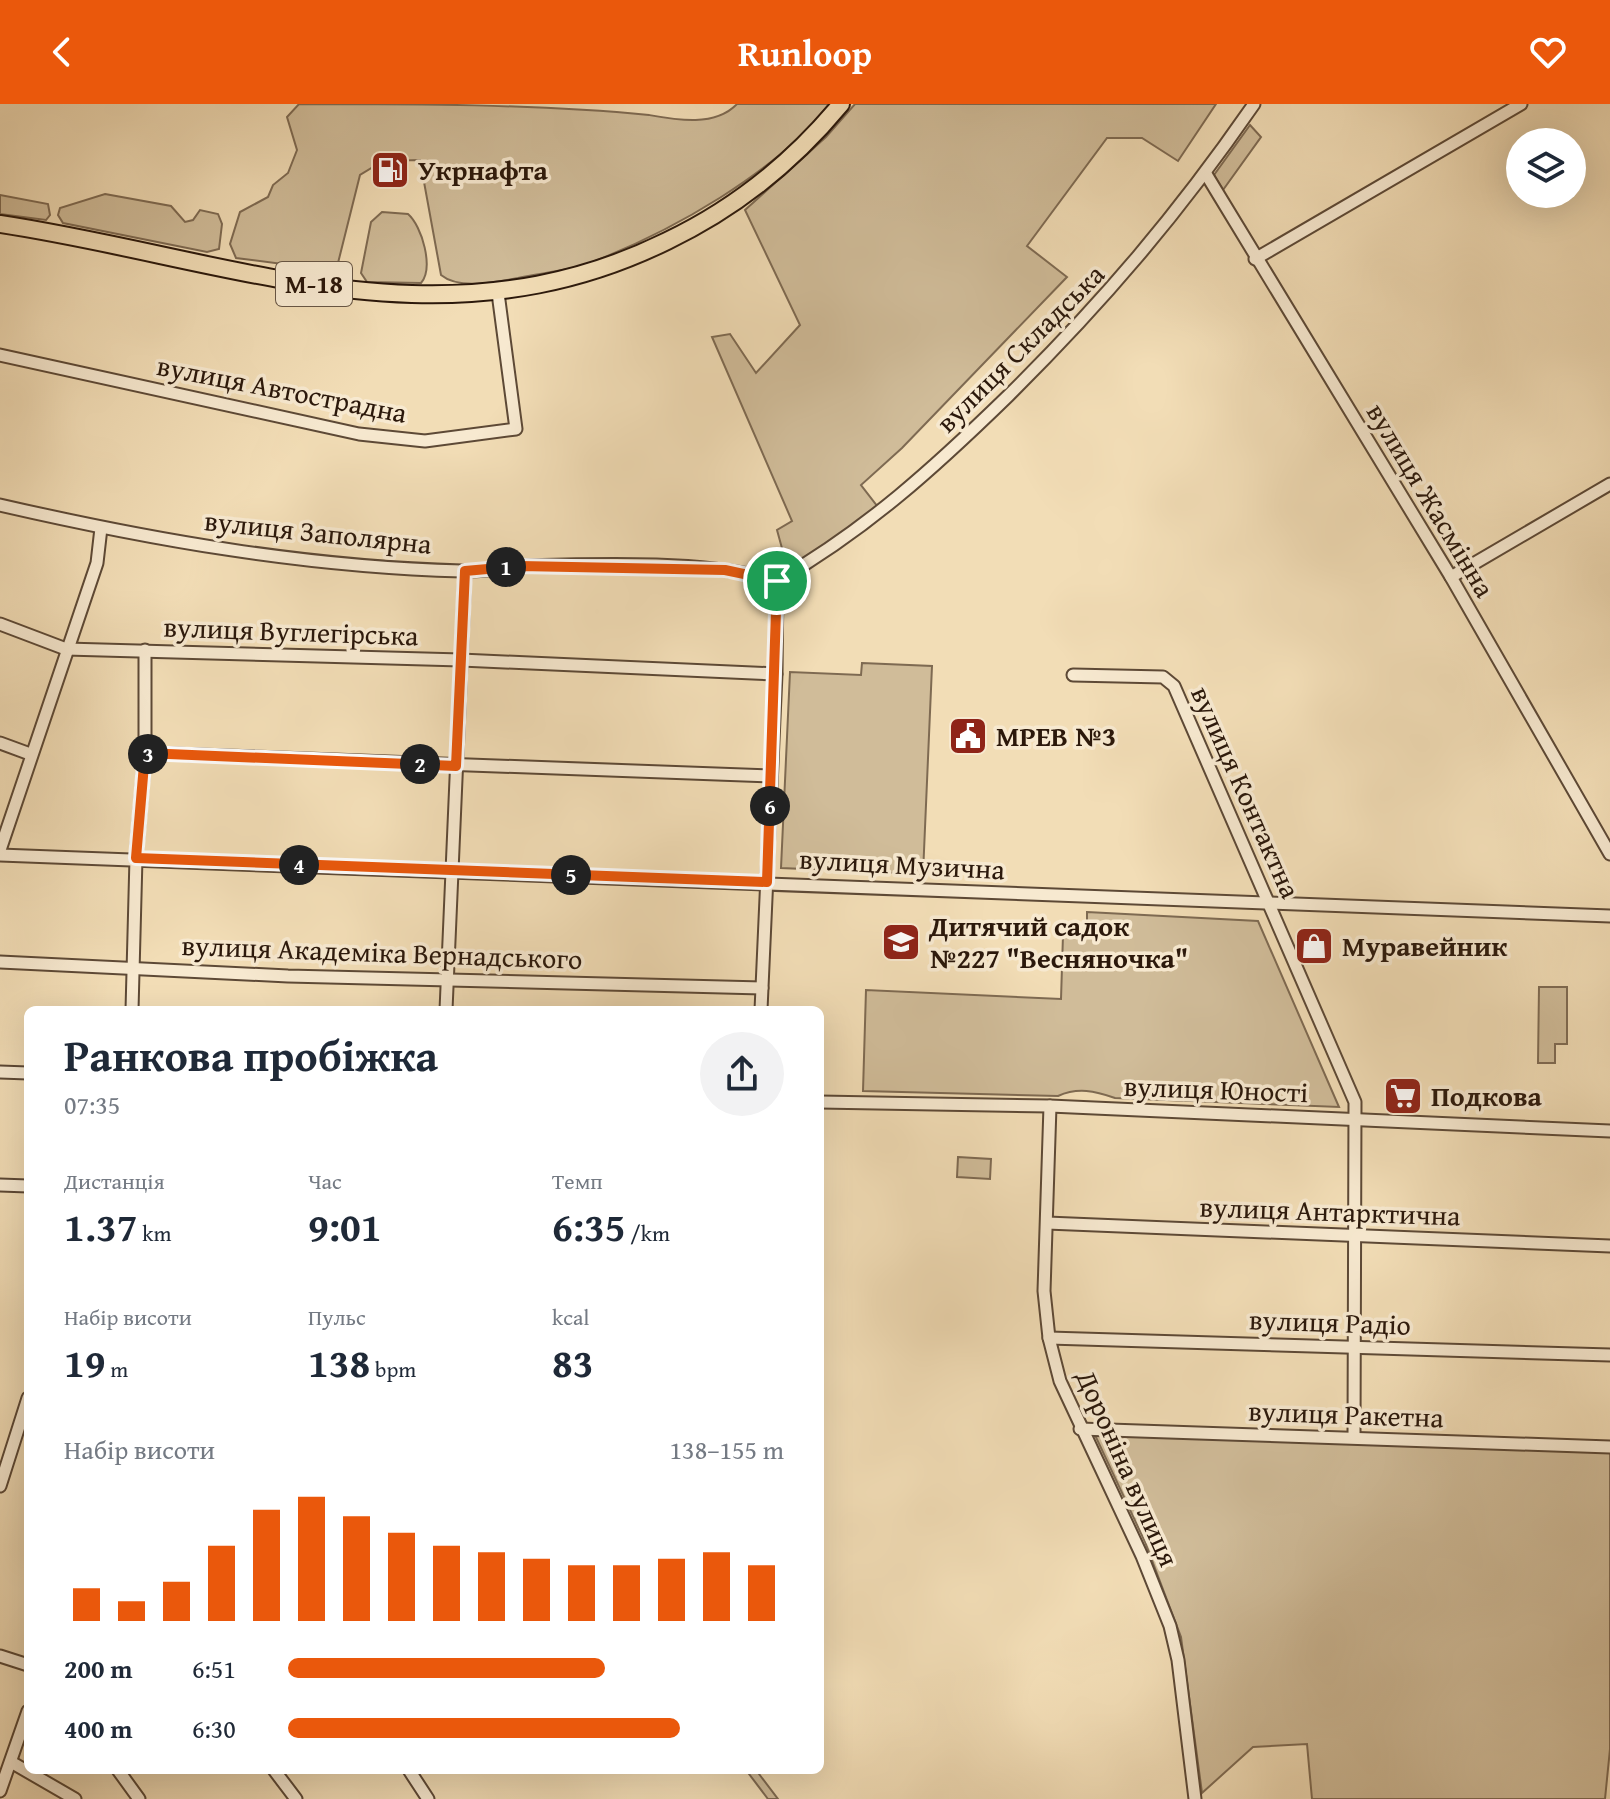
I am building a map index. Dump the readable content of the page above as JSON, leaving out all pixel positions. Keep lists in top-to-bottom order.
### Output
{
  "streets": {
    "highway": ["М-18"],
    "street": [
      "вулиця Складська",
      "вулиця Автострадна",
      "вулиця Жасмінна",
      "вулиця Заполярна",
      "вулиця Вуглегірська",
      "вулиця Контактна",
      "вулиця Музична",
      "вулиця Академіка Вернадського",
      "вулиця Юності",
      "вулиця Антарктична",
      "вулиця Радіо",
      "вулиця Ракетна",
      "Дороніна вулиця"
    ]
  },
  "crossings": [
    ["М-18", "вулиця Автострадна"],
    ["вулиця Складська", "вулиця Жасмінна"],
    ["вулиця Складська", "вулиця Заполярна"],
    ["вулиця Контактна", "вулиця Музична"],
    ["вулиця Контактна", "вулиця Юності"],
    ["вулиця Контактна", "вулиця Антарктична"],
    ["вулиця Контактна", "вулиця Радіо"],
    ["вулиця Контактна", "вулиця Ракетна"],
    ["вулиця Юності", "Дороніна вулиця"],
    ["вулиця Антарктична", "Дороніна вулиця"],
    ["вулиця Радіо", "Дороніна вулиця"],
    ["вулиця Ракетна", "Дороніна вулиця"]
  ],
  "places": {
    "fuel station": ["Укрнафта"],
    "public building": ["МРЕВ №3"],
    "school or university": ["Дитячий садок №227 \"Весняночка\""],
    "shop": ["Муравейник"],
    "supermarket": ["Подкова"]
  },
  "page": {
    "header": "Runloop",
    "pins": [
      "1",
      "3",
      "2",
      "6",
      "4",
      "5"
    ],
    "heading": ["Ранкова пробіжка", "07:35"],
    "stats": [
      ["Дистанція", "1.37 km"],
      ["Час", "9:01"],
      ["Темп", "6:35 /km"],
      ["Набір висоти", "19 m"],
      ["Пульс", "138 bpm"],
      ["kcal", "83"]
    ],
    "chart": ["Набір висоти", "138–155 m"],
    "list": [
      {
        "name": "200 m",
        "note": "6:51"
      },
      {
        "name": "400 m",
        "note": "6:30"
      }
    ]
  }
}
